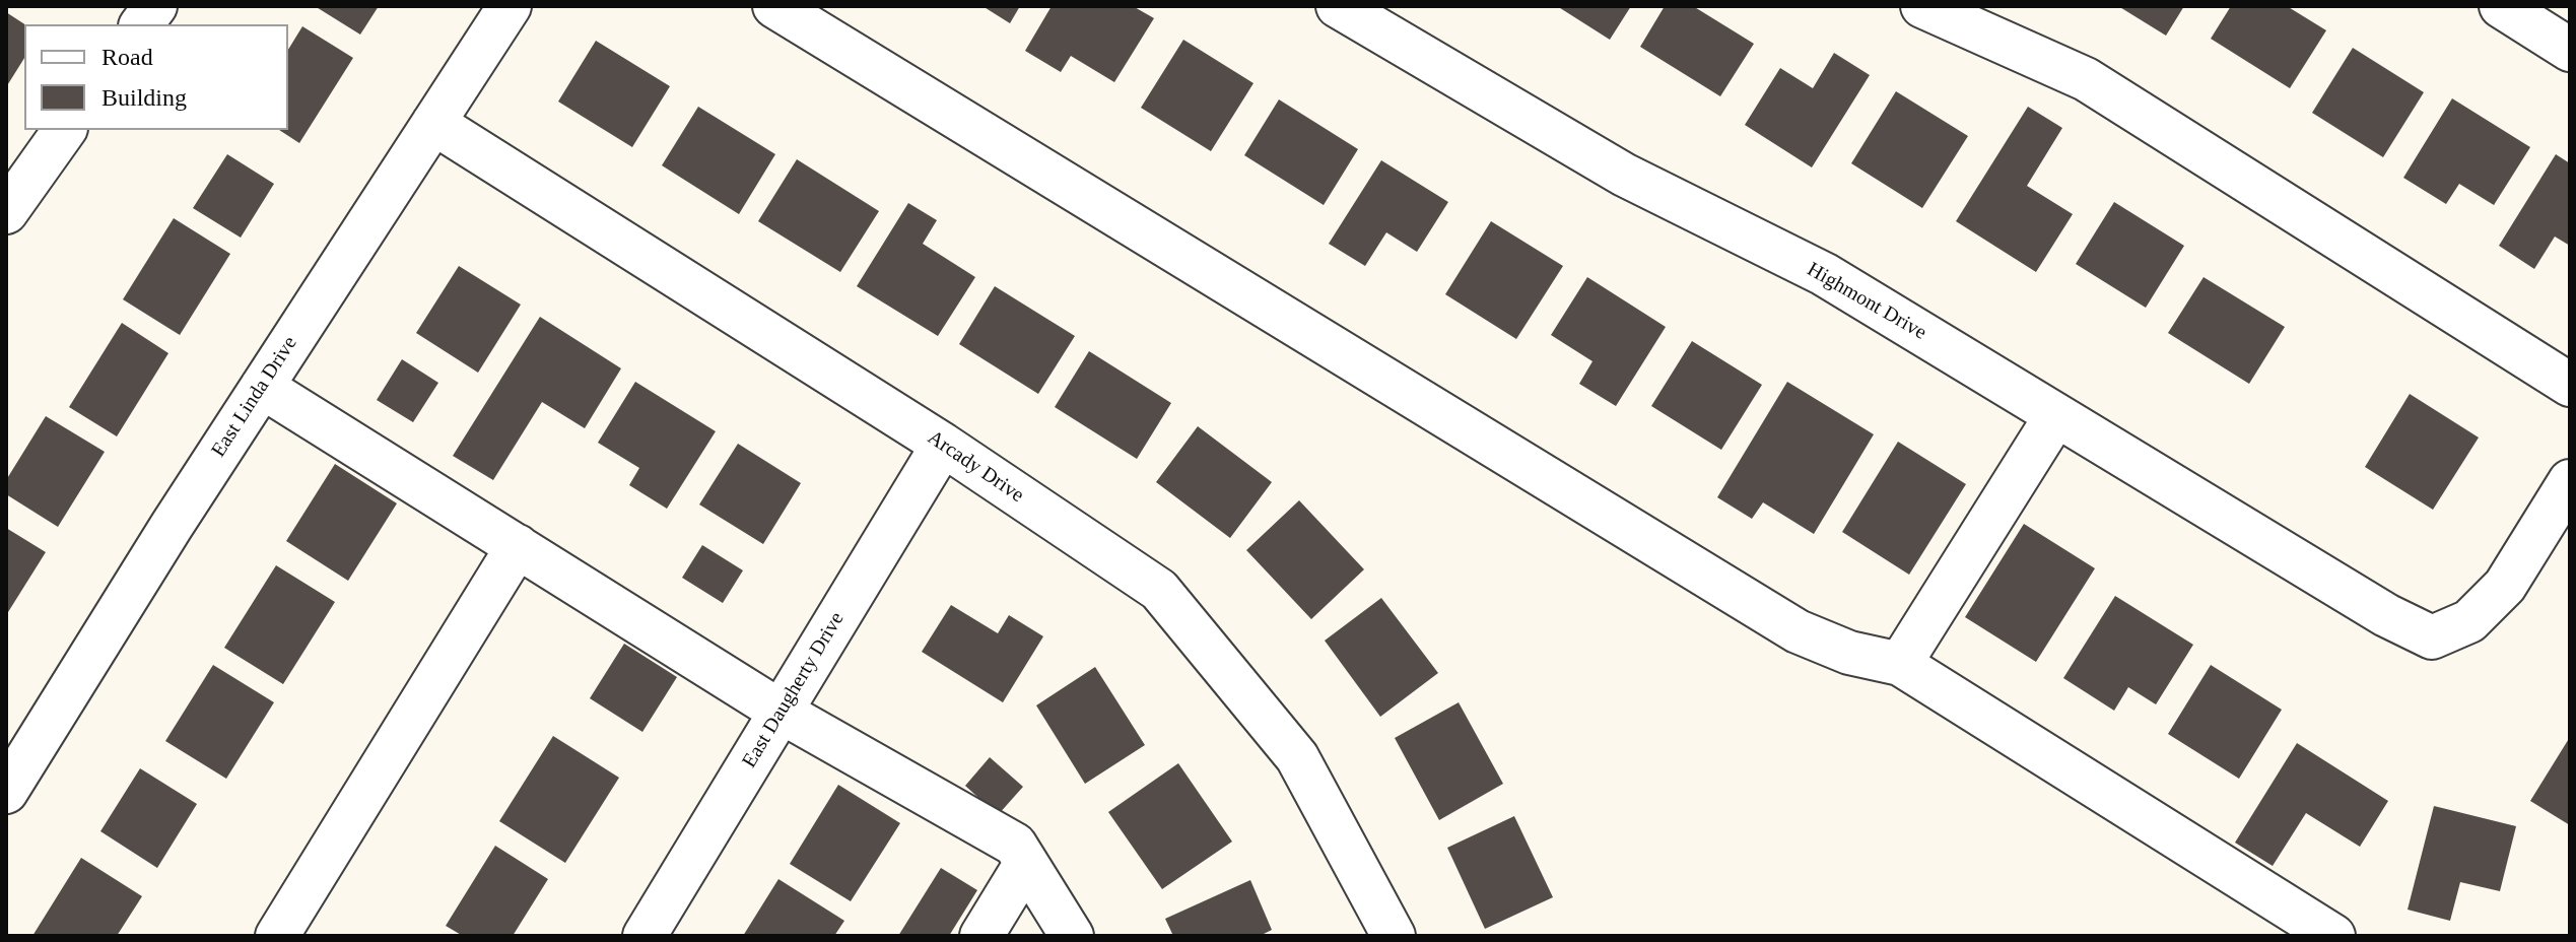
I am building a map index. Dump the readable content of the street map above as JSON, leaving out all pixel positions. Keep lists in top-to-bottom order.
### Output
{
  "streets": {
    "street": [
      "Highmont Drive",
      "East Linda Drive",
      "Arcady Drive",
      "East Daugherty Drive"
    ]
  },
  "crossings": [
    ["East Linda Drive", "Arcady Drive"],
    ["Arcady Drive", "East Daugherty Drive"]
  ],
  "legend": ["Road", "Building"]
}
